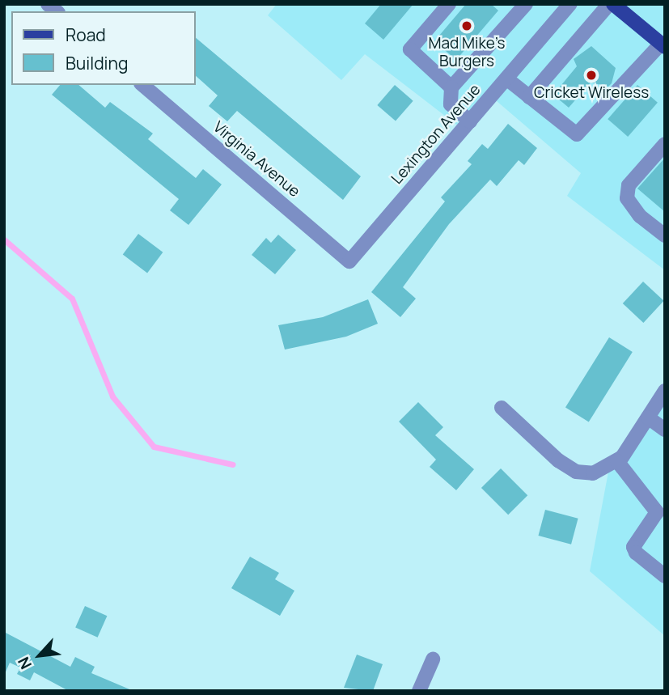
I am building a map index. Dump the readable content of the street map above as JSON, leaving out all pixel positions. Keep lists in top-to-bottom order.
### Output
{
  "streets": {
    "street": ["Lexington Avenue", "Virginia Avenue"]
  },
  "crossings": [
    ["Lexington Avenue", "Virginia Avenue"]
  ],
  "places": ["Mad Mike’s Burgers", "Cricket Wireless"],
  "legend": ["Road", "Building"],
  "north": "bottom left"
}
